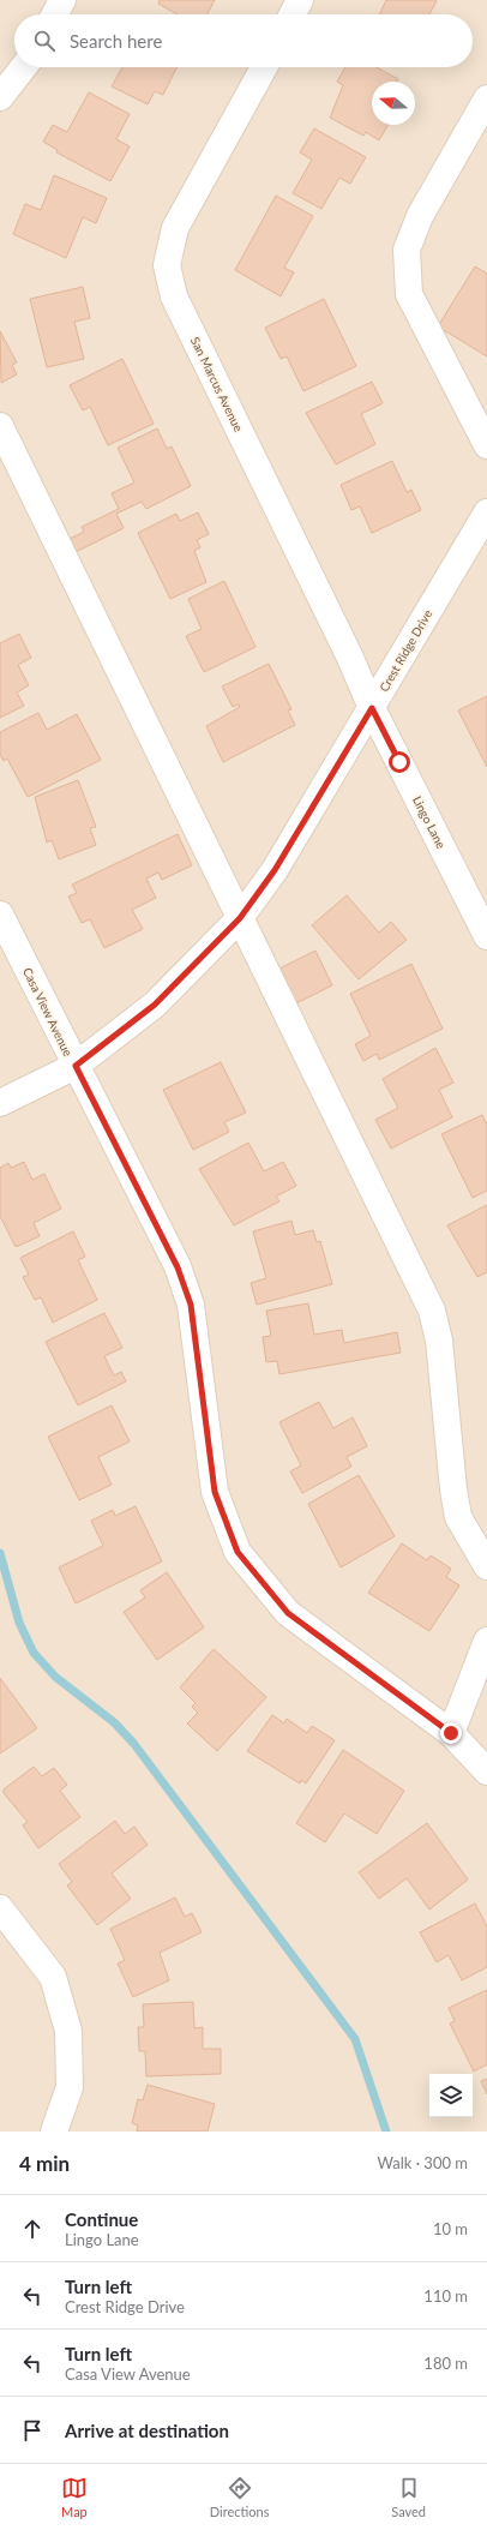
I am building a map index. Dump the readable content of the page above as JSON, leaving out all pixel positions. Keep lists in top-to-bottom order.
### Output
{
  "streets": {
    "street": [
      "San Marcus Avenue",
      "Crest Ridge Drive",
      "Lingo Lane",
      "Casa View Avenue"
    ]
  },
  "crossings": [
    ["San Marcus Avenue", "Crest Ridge Drive"],
    ["San Marcus Avenue", "Lingo Lane"],
    ["Crest Ridge Drive", "Lingo Lane"],
    ["Crest Ridge Drive", "Casa View Avenue"]
  ],
  "north": "left",
  "page": {
    "search": "Search here",
    "heading": ["4 min", "Walk · 300 m"],
    "list": [
      ["Continue", "Lingo Lane", "10 m"],
      ["Turn left", "Crest Ridge Drive", "110 m"],
      ["Turn left", "Casa View Avenue", "180 m"],
      "Arrive at destination"
    ],
    "nav": ["Map", "Directions", "Saved"]
  }
}
